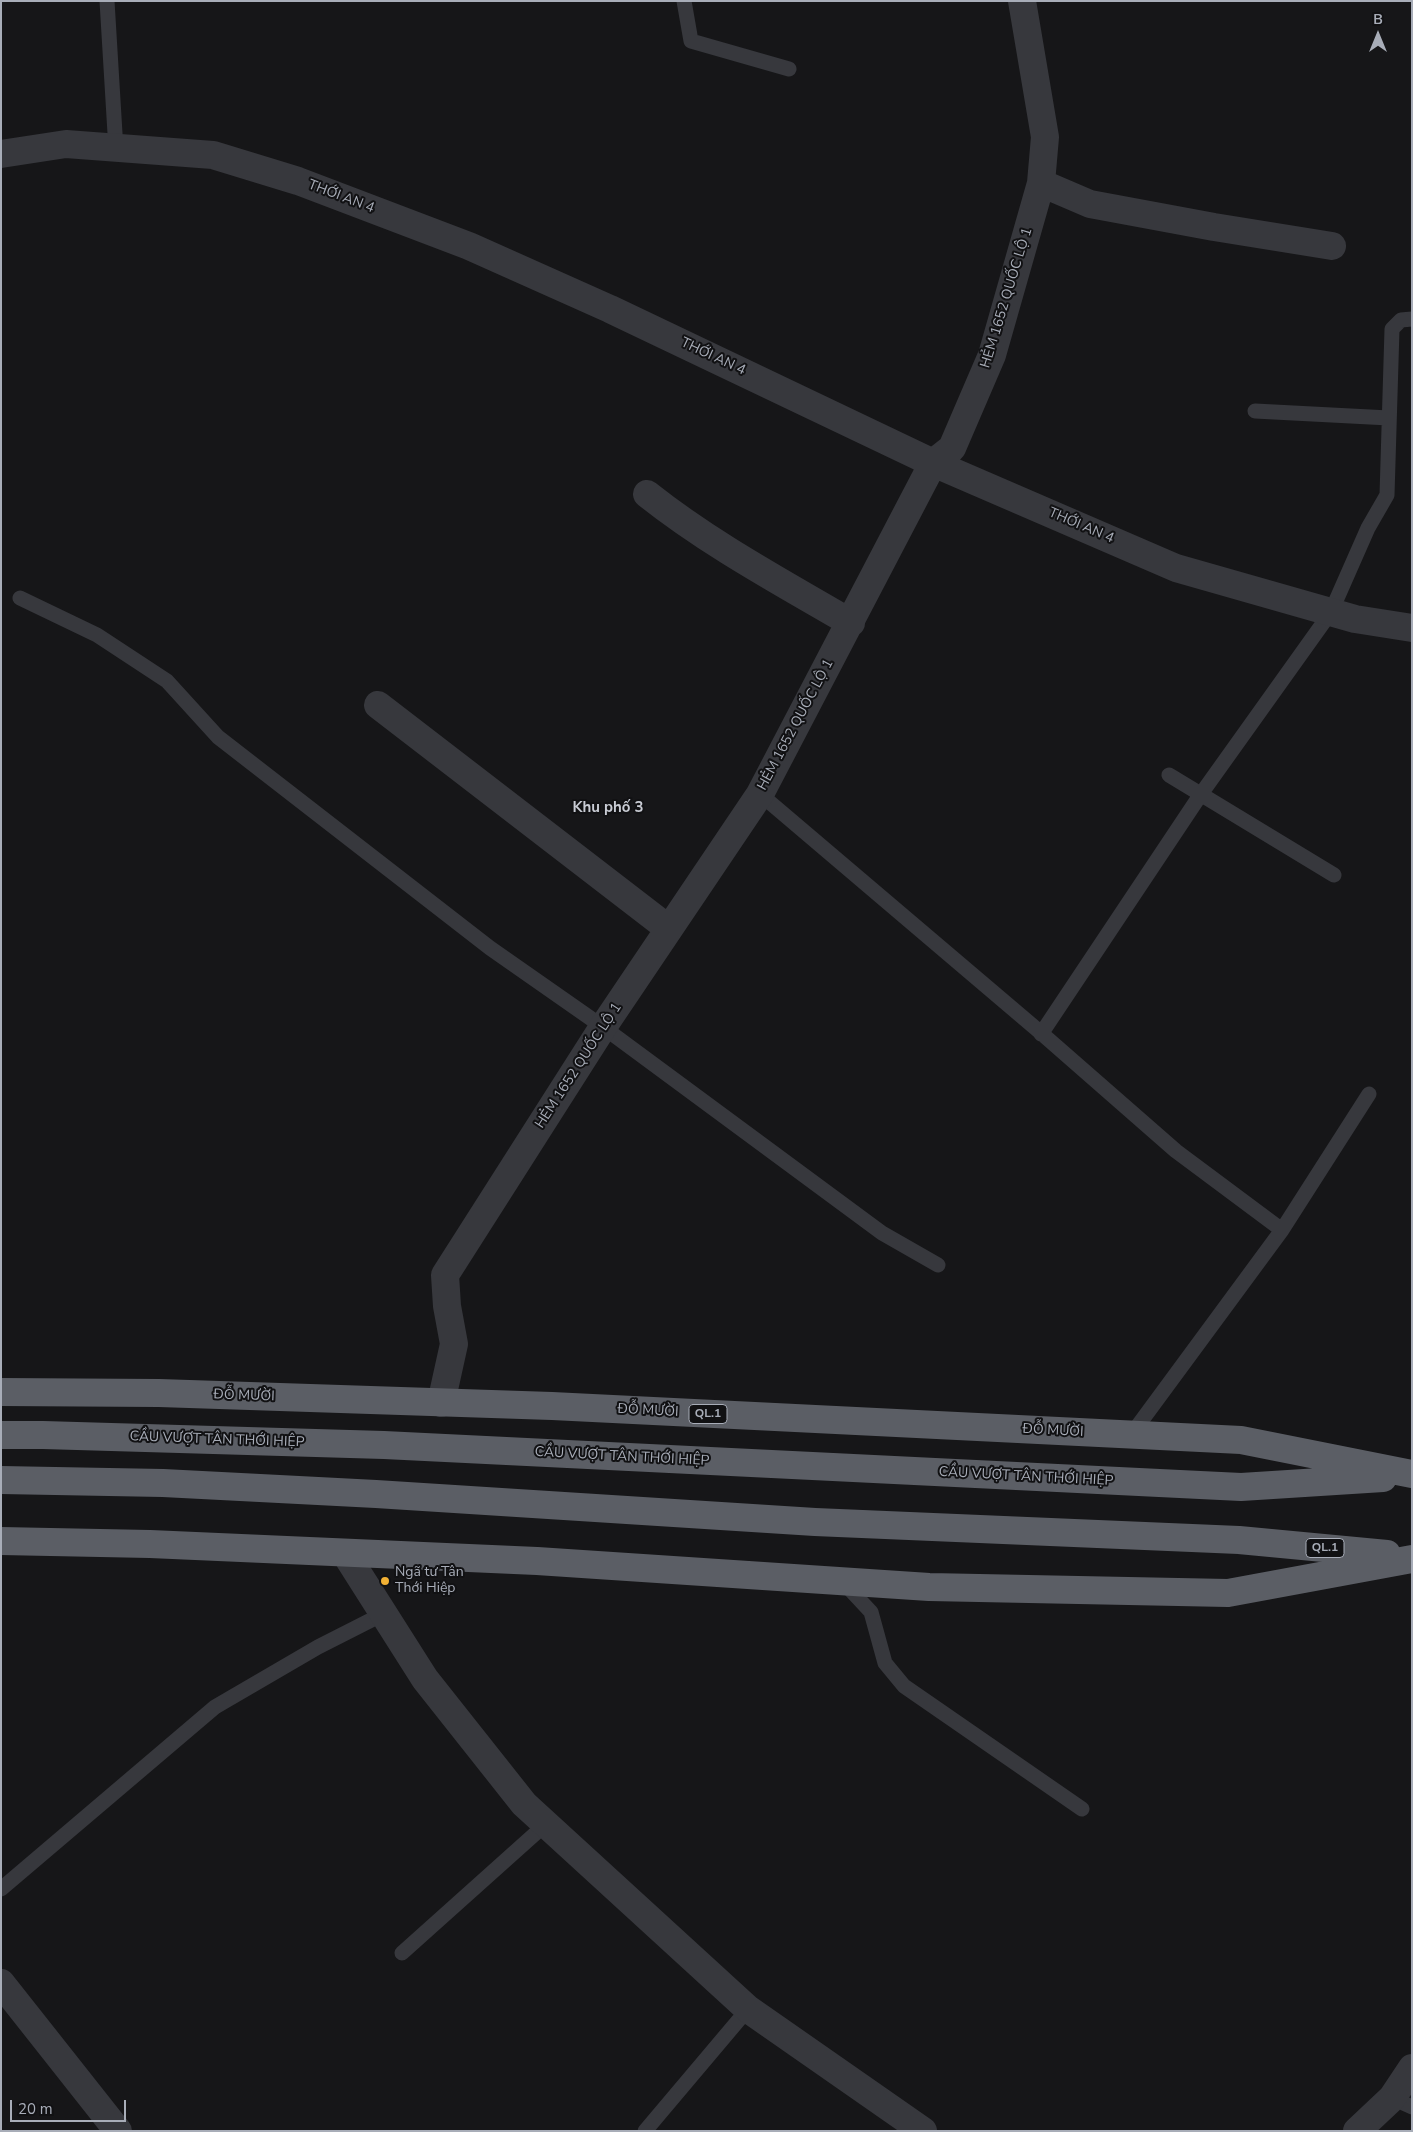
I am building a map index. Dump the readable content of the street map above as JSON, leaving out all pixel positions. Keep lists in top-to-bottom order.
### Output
{
  "streets": {
    "highway": ["ĐỖ MƯỜI", "QL.1", "CẦU VƯỢT TÂN THỚI HIỆP"],
    "street": ["THỚI AN 4", "HẺM 1652 QUỐC LỘ 1"]
  },
  "crossings": [
    ["THỚI AN 4", "HẺM 1652 QUỐC LỘ 1"],
    ["HẺM 1652 QUỐC LỘ 1", "ĐỖ MƯỜI"],
    ["ĐỖ MƯỜI", "CẦU VƯỢT TÂN THỚI HIỆP"]
  ],
  "districts": ["Khu phố 3"],
  "places": ["Ngã tư Tân Thới Hiệp"],
  "scale_bar": "20 m",
  "north": "top"
}
